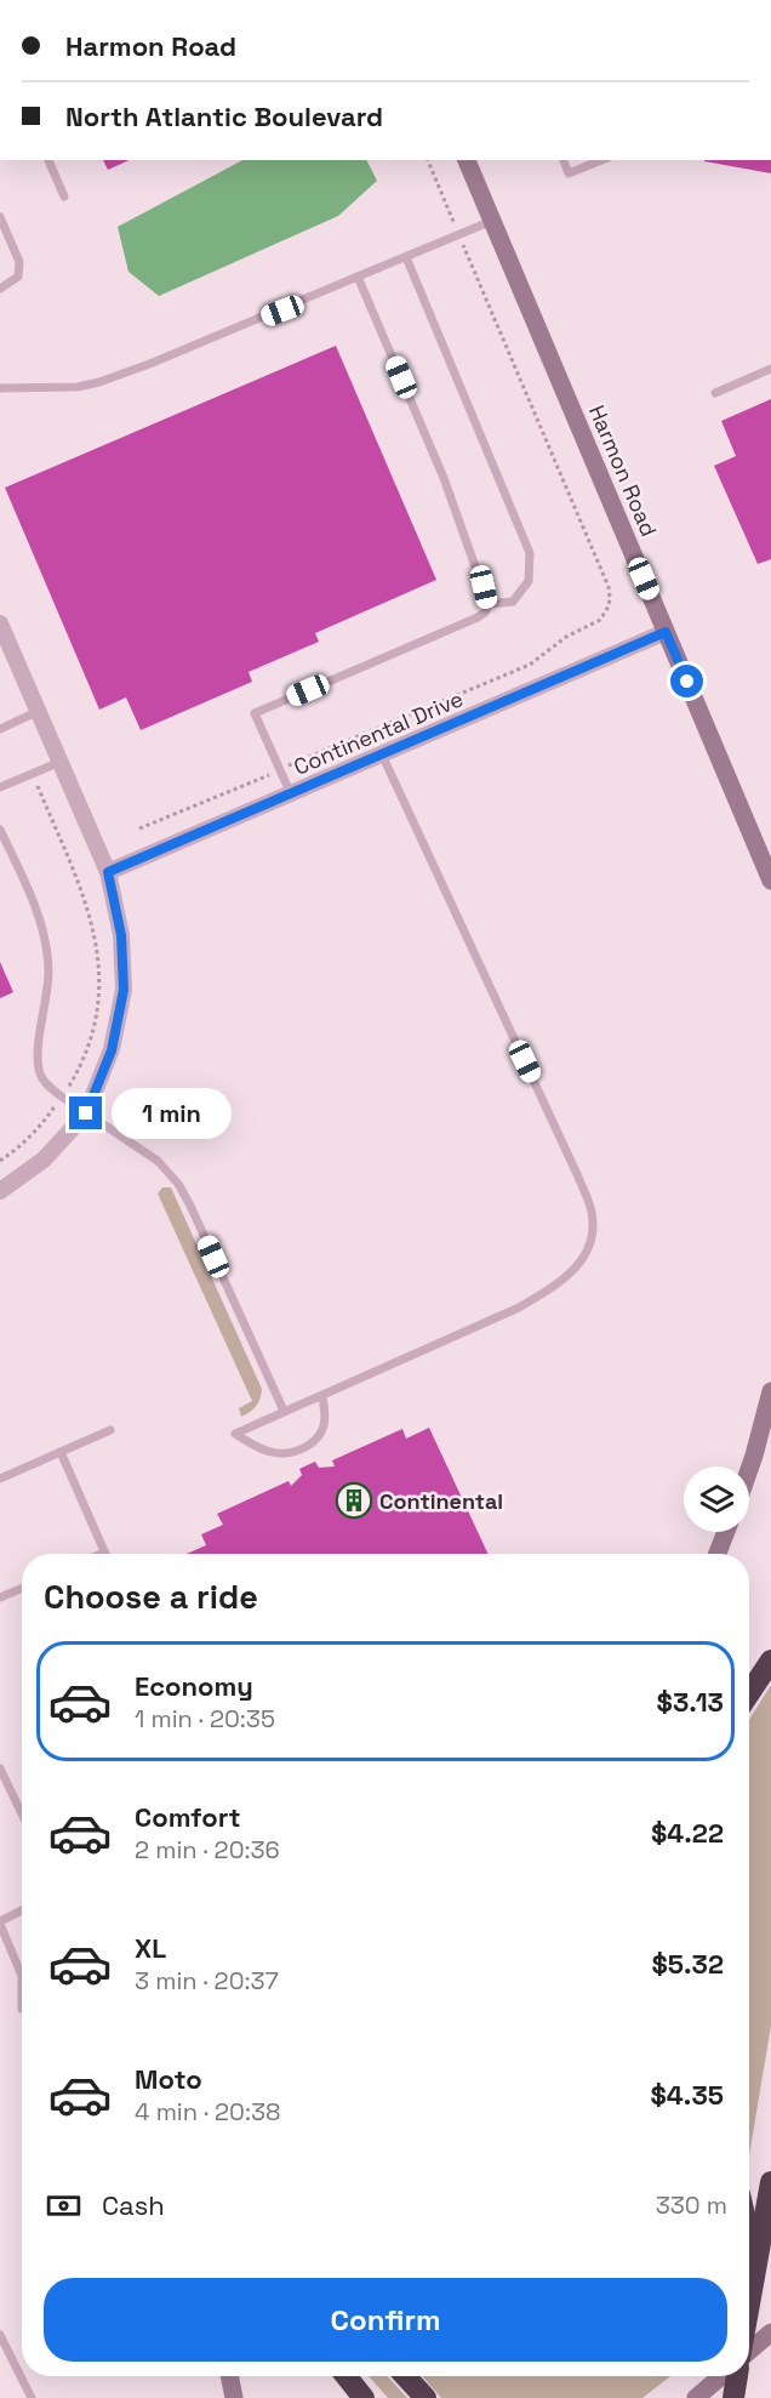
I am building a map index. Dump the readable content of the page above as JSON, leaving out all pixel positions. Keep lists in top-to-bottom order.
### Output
{
  "streets": {
    "street": ["Harmon Road", "Continental Drive"]
  },
  "crossings": [
    ["Harmon Road", "Continental Drive"]
  ],
  "places": {
    "building": ["Continental"]
  },
  "page": {
    "banner": ["Harmon Road", "North Atlantic Boulevard"],
    "bubble": "1 min",
    "heading": "Choose a ride",
    "list": [
      {
        "name": "Economy",
        "note": "1 min · 20:35",
        "value": "$3.13"
      },
      {
        "name": "Comfort",
        "note": "2 min · 20:36",
        "value": "$4.22"
      },
      {
        "name": "XL",
        "note": "3 min · 20:37",
        "value": "$5.32"
      },
      {
        "name": "Moto",
        "note": "4 min · 20:38",
        "value": "$4.35"
      }
    ],
    "pay": ["Cash", "330 m"],
    "buttons": "Confirm"
  }
}
